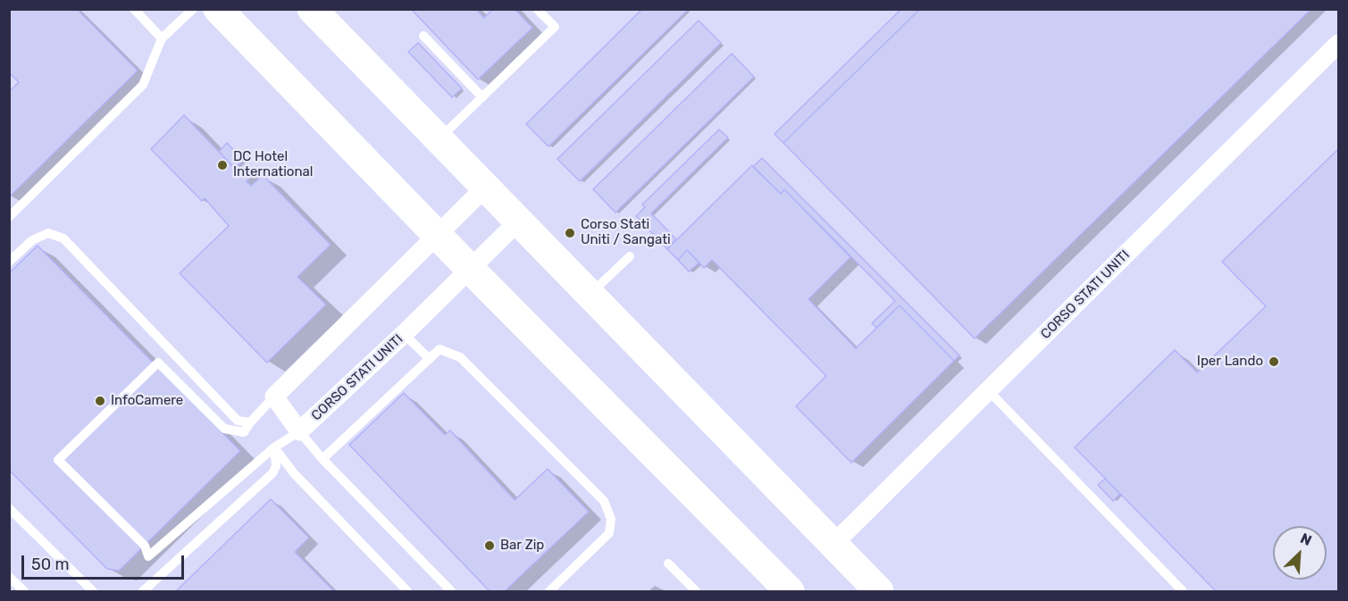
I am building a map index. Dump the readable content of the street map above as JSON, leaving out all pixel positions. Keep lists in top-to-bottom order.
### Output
{
  "streets": {
    "street": ["CORSO STATI UNITI"]
  },
  "places": [
    "DC Hotel International",
    "Corso Stati Uniti / Sangati",
    "Iper Lando",
    "InfoCamere",
    "Bar Zip"
  ],
  "scale_bar": "50 m",
  "north": "top right"
}
